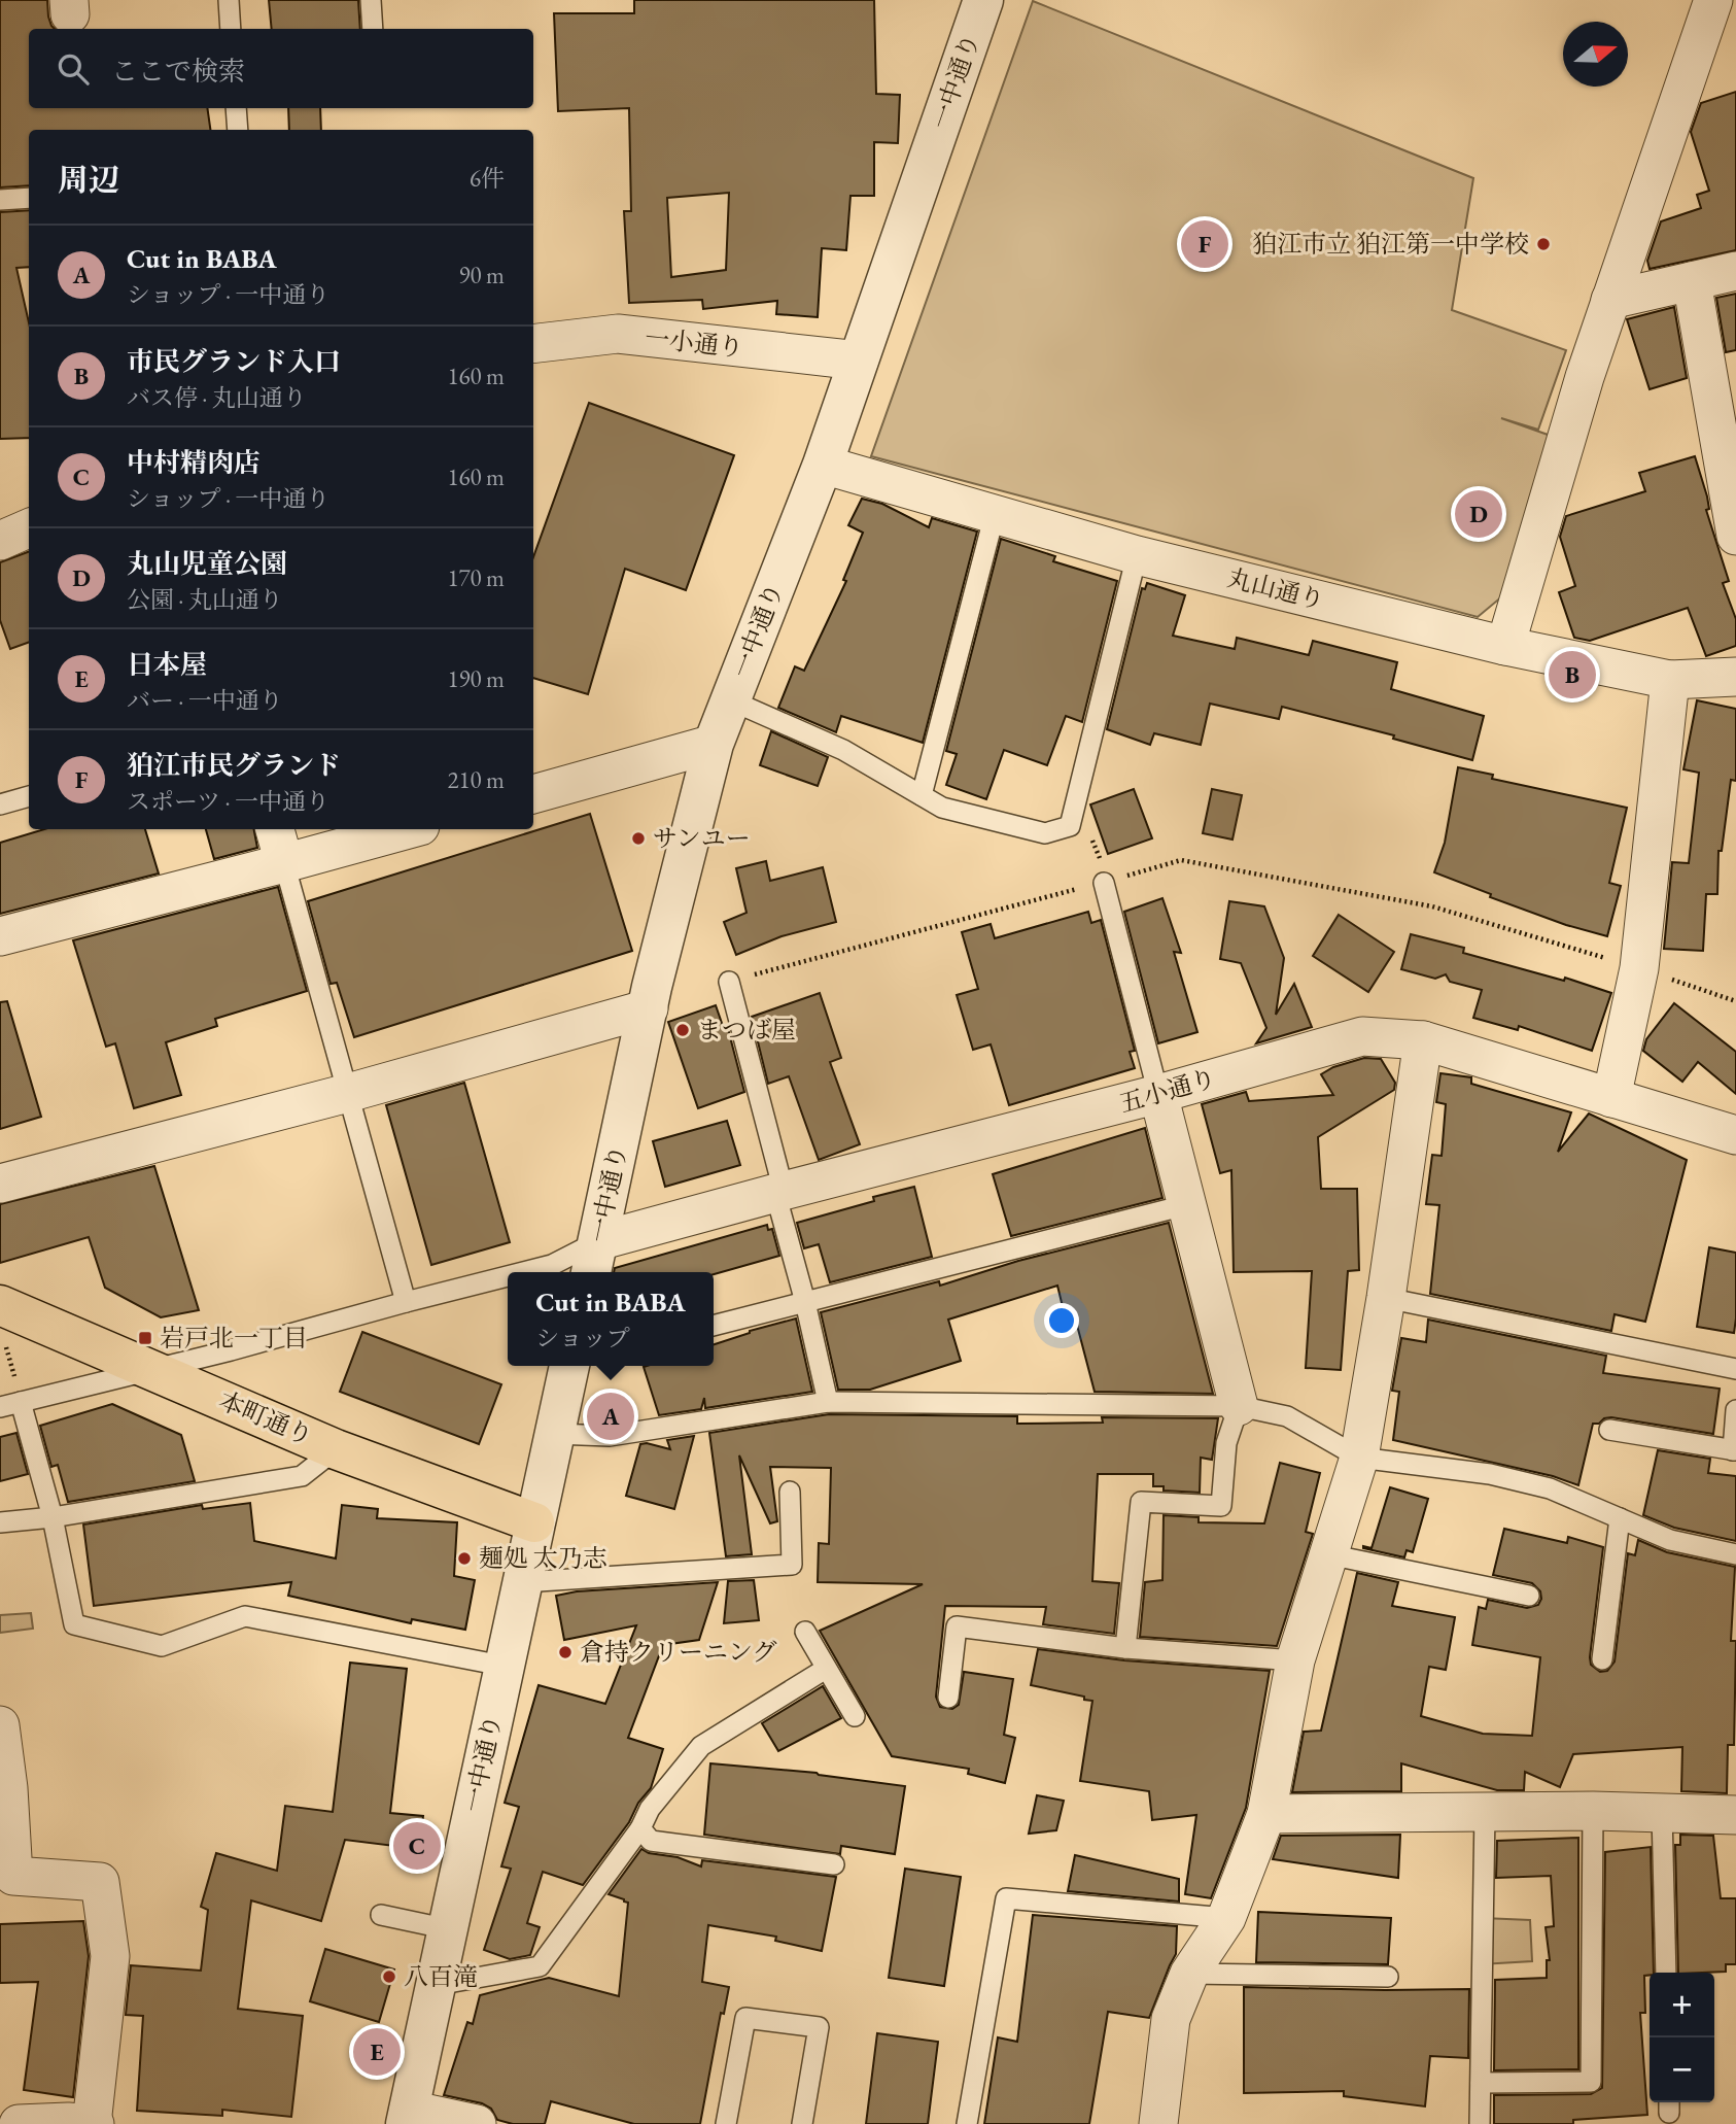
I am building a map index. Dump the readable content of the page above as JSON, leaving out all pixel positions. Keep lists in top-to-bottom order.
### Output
{
  "streets": {
    "main road": ["本町通り"],
    "street": [
      "一中通り",
      "一小通り",
      "丸山通り",
      "五小通り"
    ]
  },
  "crossings": [
    ["一中通り", "一小通り"],
    ["一中通り", "丸山通り"],
    ["一中通り", "五小通り"],
    ["一中通り", "本町通り"]
  ],
  "places": {
    "other": [
      "狛江市立 狛江第一中学校",
      "サンユー",
      "まつば屋",
      "麺処 太乃志",
      "倉持クリーニング",
      "八百滝"
    ],
    "transit": ["岩戸北一丁目"]
  },
  "north": "right",
  "page": {
    "search": "ここで検索",
    "heading": ["周辺", "6件"],
    "pins": [
      "F",
      "D",
      "B",
      "A",
      "C",
      "E"
    ],
    "list": [
      {
        "mark": "A",
        "name": "Cut in BABA",
        "note": "ショップ · 一中通り",
        "value": "90 m"
      },
      {
        "mark": "B",
        "name": "市民グランド入口",
        "note": "バス停 · 丸山通り",
        "value": "160 m"
      },
      {
        "mark": "C",
        "name": "中村精肉店",
        "note": "ショップ · 一中通り",
        "value": "160 m"
      },
      {
        "mark": "D",
        "name": "丸山児童公園",
        "note": "公園 · 丸山通り",
        "value": "170 m"
      },
      {
        "mark": "E",
        "name": "日本屋",
        "note": "バー · 一中通り",
        "value": "190 m"
      },
      {
        "mark": "F",
        "name": "狛江市民グランド",
        "note": "スポーツ · 一中通り",
        "value": "210 m"
      }
    ],
    "popup": ["Cut in BABA", "ショップ"],
    "map_buttons": ["+", "−"]
  }
}
